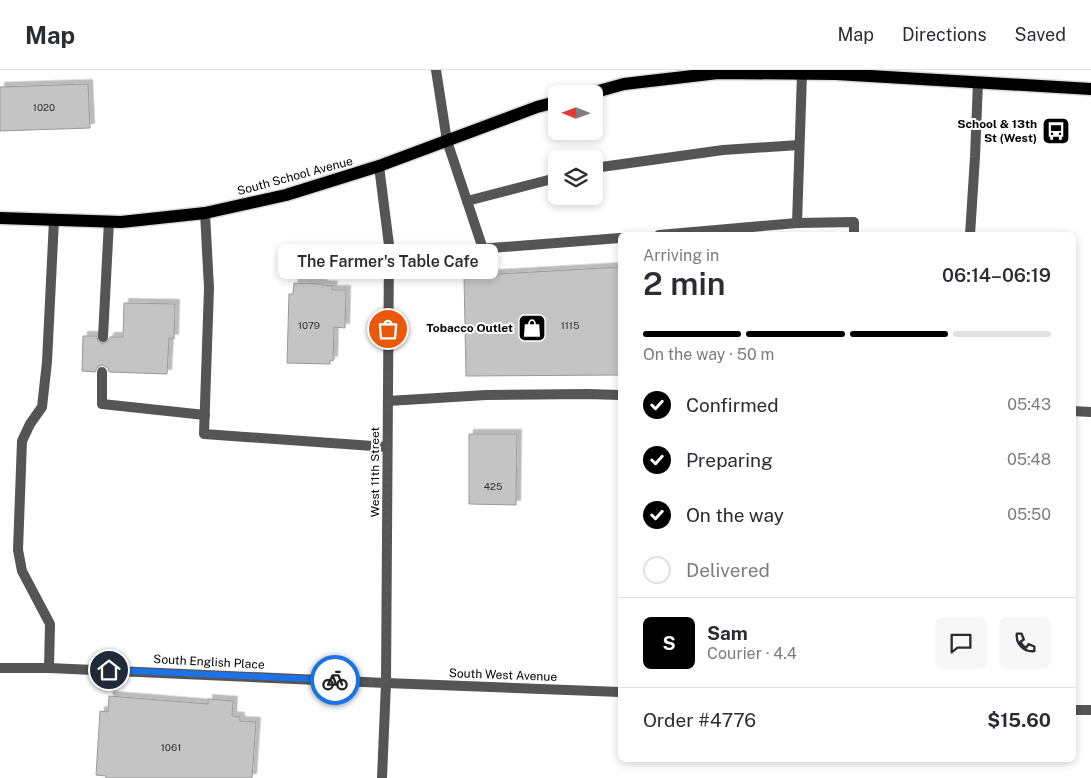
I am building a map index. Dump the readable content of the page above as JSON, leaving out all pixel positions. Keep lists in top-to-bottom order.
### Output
{
  "streets": {
    "main road": ["South School Avenue"],
    "street": ["West 11th Street", "South English Place", "South West Avenue"]
  },
  "crossings": [
    ["South School Avenue", "West 11th Street"],
    ["West 11th Street", "South English Place"],
    ["West 11th Street", "South West Avenue"],
    ["South English Place", "South West Avenue"]
  ],
  "places": {
    "bus stop": ["School & 13th St (West)"],
    "shop": ["Tobacco Outlet"],
    "other": ["The Farmer's Table Cafe"]
  },
  "house_numbers": [
    "1020",
    "1079",
    "1115",
    "425",
    "1061"
  ],
  "north": "left",
  "page": {
    "header": "Map",
    "nav": ["Map", "Directions", "Saved"],
    "heading": ["2 min", "Arriving in", "06:14–06:19"],
    "panel": [
      "Sam",
      "Courier · 4.4",
      "Order #4776",
      "$15.60"
    ],
    "bubble": "The Farmer's Table Cafe",
    "bar": "On the way · 50 m",
    "list": [
      ["Confirmed", "05:43"],
      ["Preparing", "05:48"],
      ["On the way", "05:50"],
      "Delivered"
    ],
    "round": "S"
  }
}
